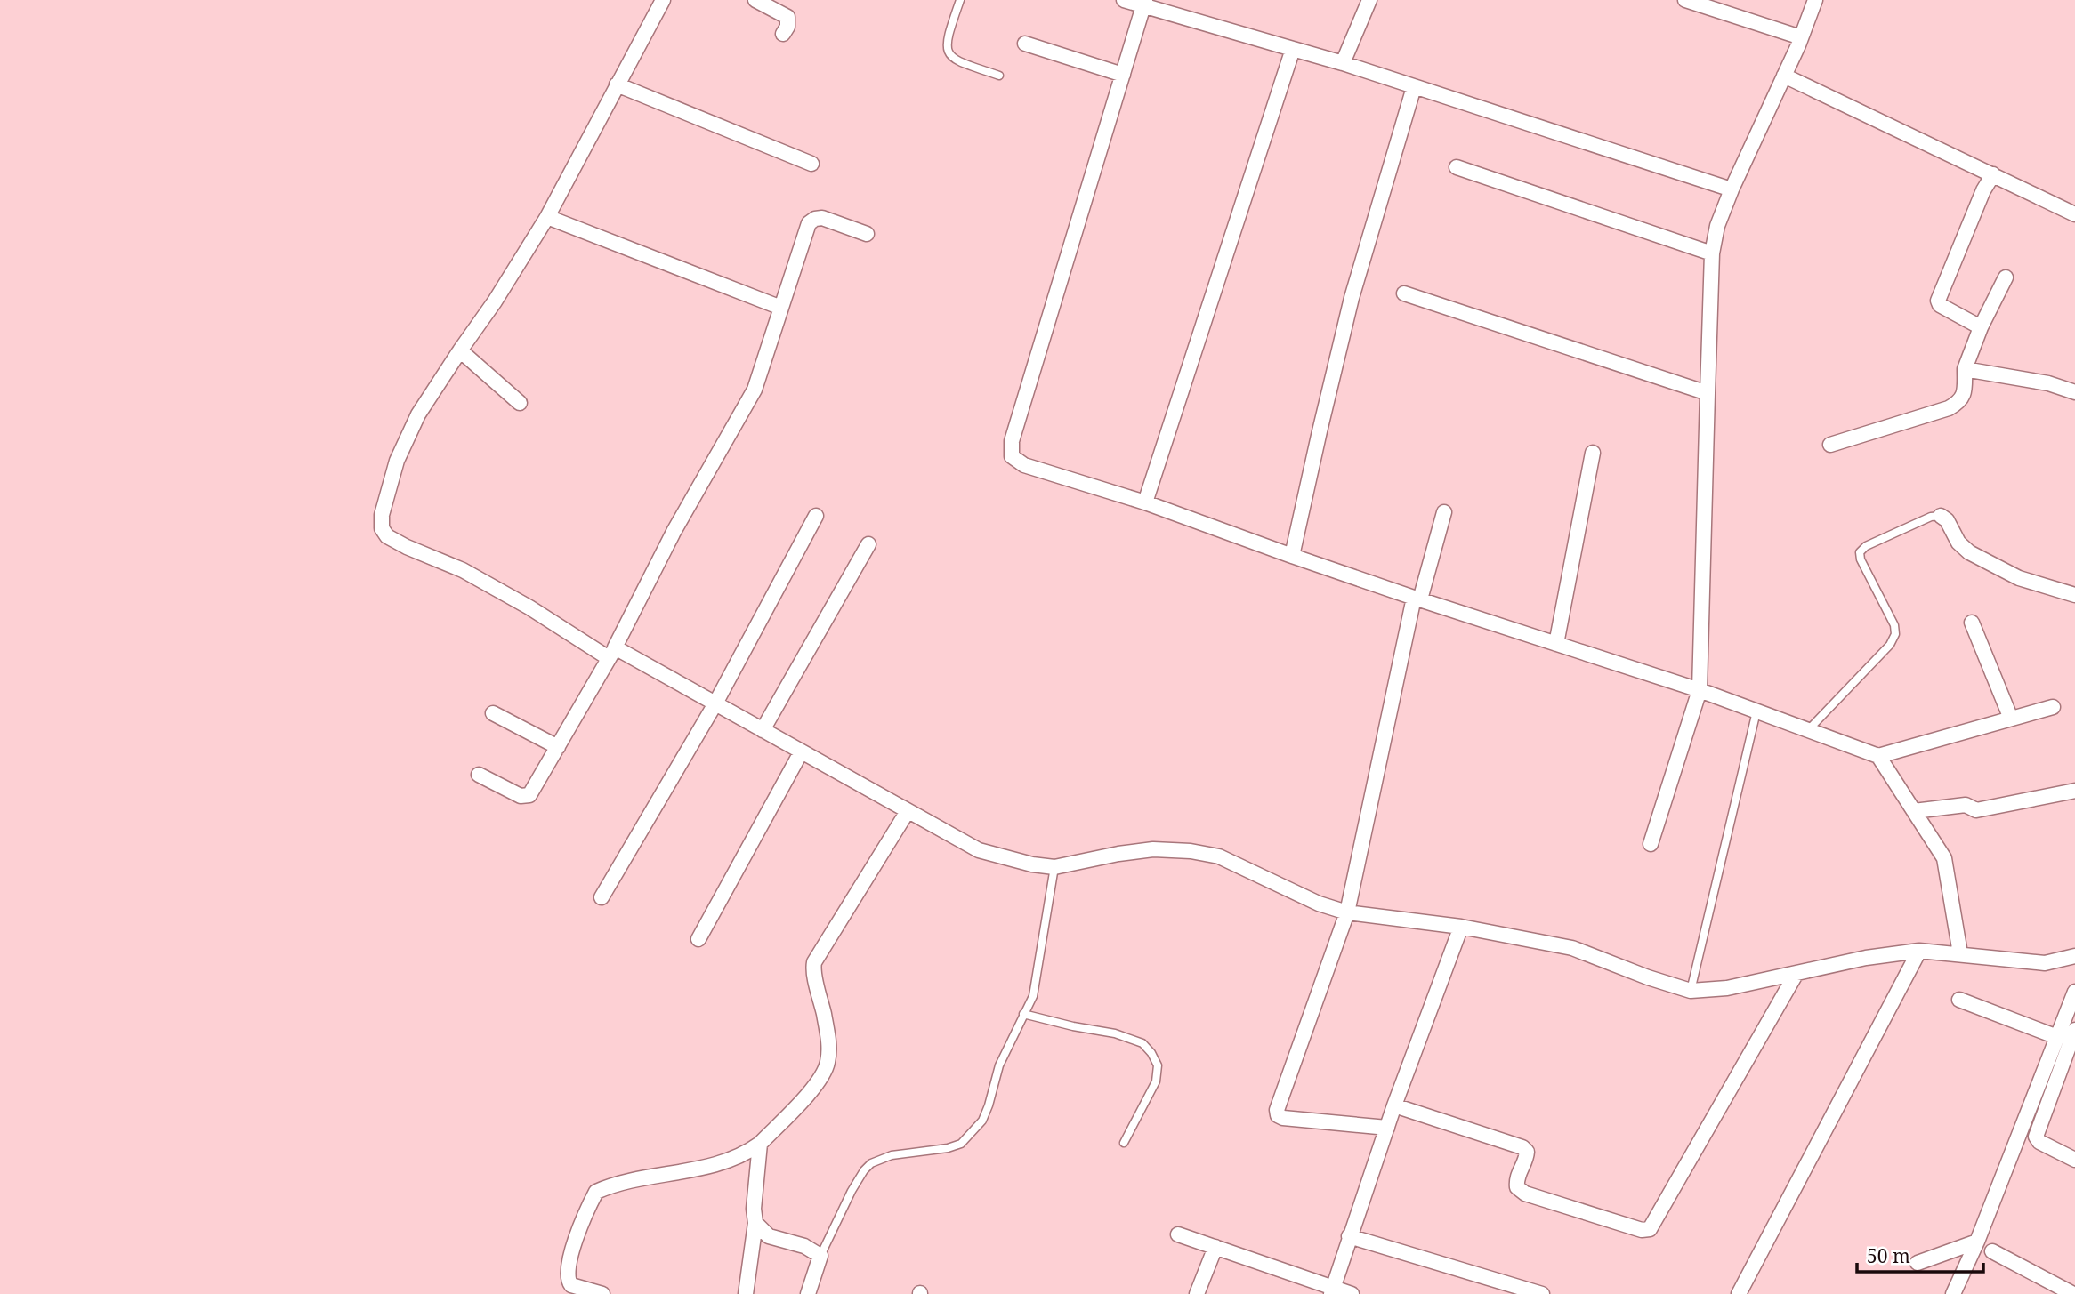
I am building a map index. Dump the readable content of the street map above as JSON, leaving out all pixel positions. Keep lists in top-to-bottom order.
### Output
{
  "scale_bar": "50 m"
}
